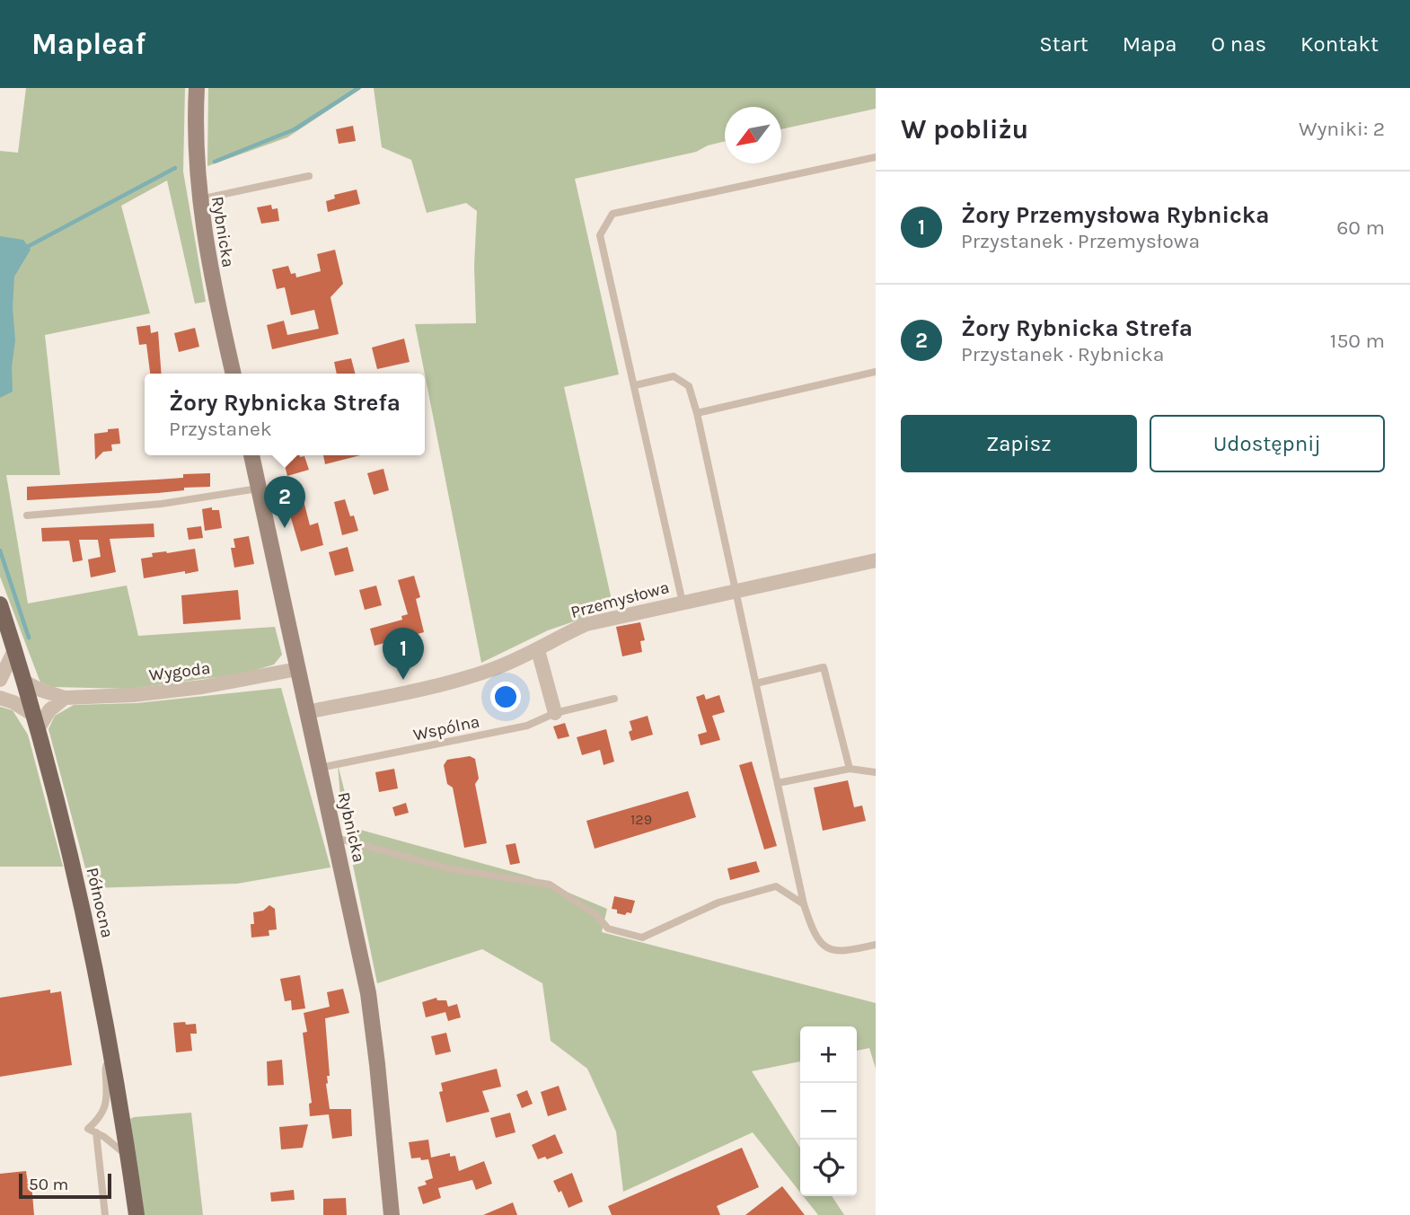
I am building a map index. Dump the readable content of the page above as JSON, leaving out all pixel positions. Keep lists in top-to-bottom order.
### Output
{
  "streets": {
    "main road": ["Północna"],
    "street": ["Rybnicka", "Przemysłowa", "Wygoda"],
    "lane": ["Wspólna"]
  },
  "crossings": [
    ["Rybnicka", "Przemysłowa"],
    ["Rybnicka", "Wygoda"],
    ["Rybnicka", "Wspólna"]
  ],
  "house_numbers": ["129"],
  "scale_bar": "50 m",
  "north": "bottom left",
  "page": {
    "header": "Mapleaf",
    "nav": [
      "Start",
      "Mapa",
      "O nas",
      "Kontakt"
    ],
    "heading": ["W pobliżu", "Wyniki: 2"],
    "list": [
      {
        "mark": "1",
        "name": "Żory Przemysłowa Rybnicka",
        "note": "Przystanek · Przemysłowa",
        "value": "60 m"
      },
      {
        "mark": "2",
        "name": "Żory Rybnicka Strefa",
        "note": "Przystanek · Rybnicka",
        "value": "150 m"
      }
    ],
    "popup": ["Żory Rybnicka Strefa", "Przystanek"],
    "buttons": ["Zapisz", "Udostępnij"],
    "pins": ["2", "1"],
    "map_buttons": ["+", "−"],
    "scale": "50 m"
  }
}
